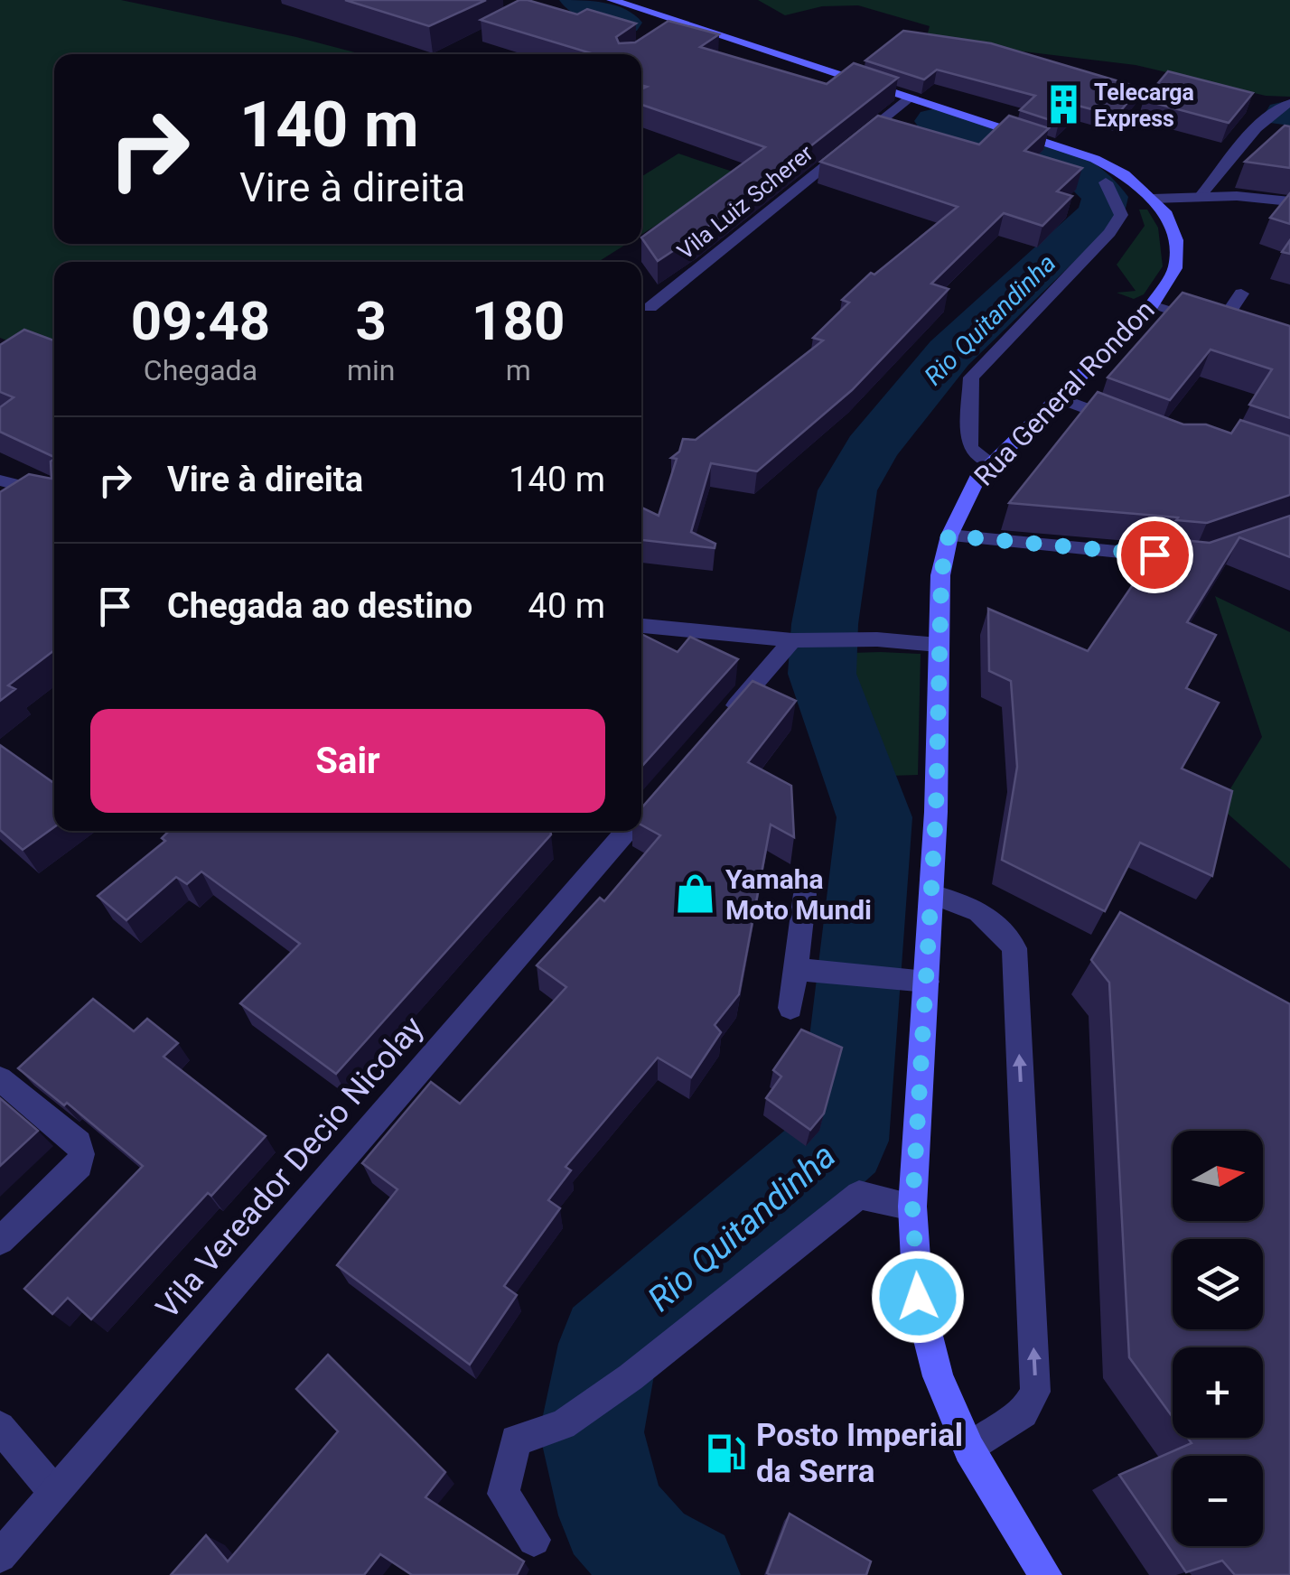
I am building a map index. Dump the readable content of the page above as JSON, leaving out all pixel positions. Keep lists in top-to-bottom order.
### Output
{
  "streets": {
    "main road": ["Rua General Rondon"],
    "street": ["Vila Luiz Scherer", "Vila Vereador Decio Nicolay"]
  },
  "crossings": [
    ["Vila Luiz Scherer", "Rua General Rondon"]
  ],
  "water": ["Rio Quitandinha"],
  "places": {
    "building": ["Telecarga Express"],
    "shop": ["Yamaha Moto Mundi"],
    "fuel station": ["Posto Imperial da Serra"]
  },
  "north": "right",
  "page": {
    "turn": ["140 m", "Vire à direita"],
    "eta": [
      "09:48",
      "Chegada",
      "3",
      "min",
      "180",
      "m"
    ],
    "list": [
      {
        "name": "Vire à direita",
        "value": "140 m"
      },
      {
        "name": "Chegada ao destino",
        "value": "40 m"
      }
    ],
    "buttons": "Sair",
    "map_buttons": ["+", "−"]
  }
}
